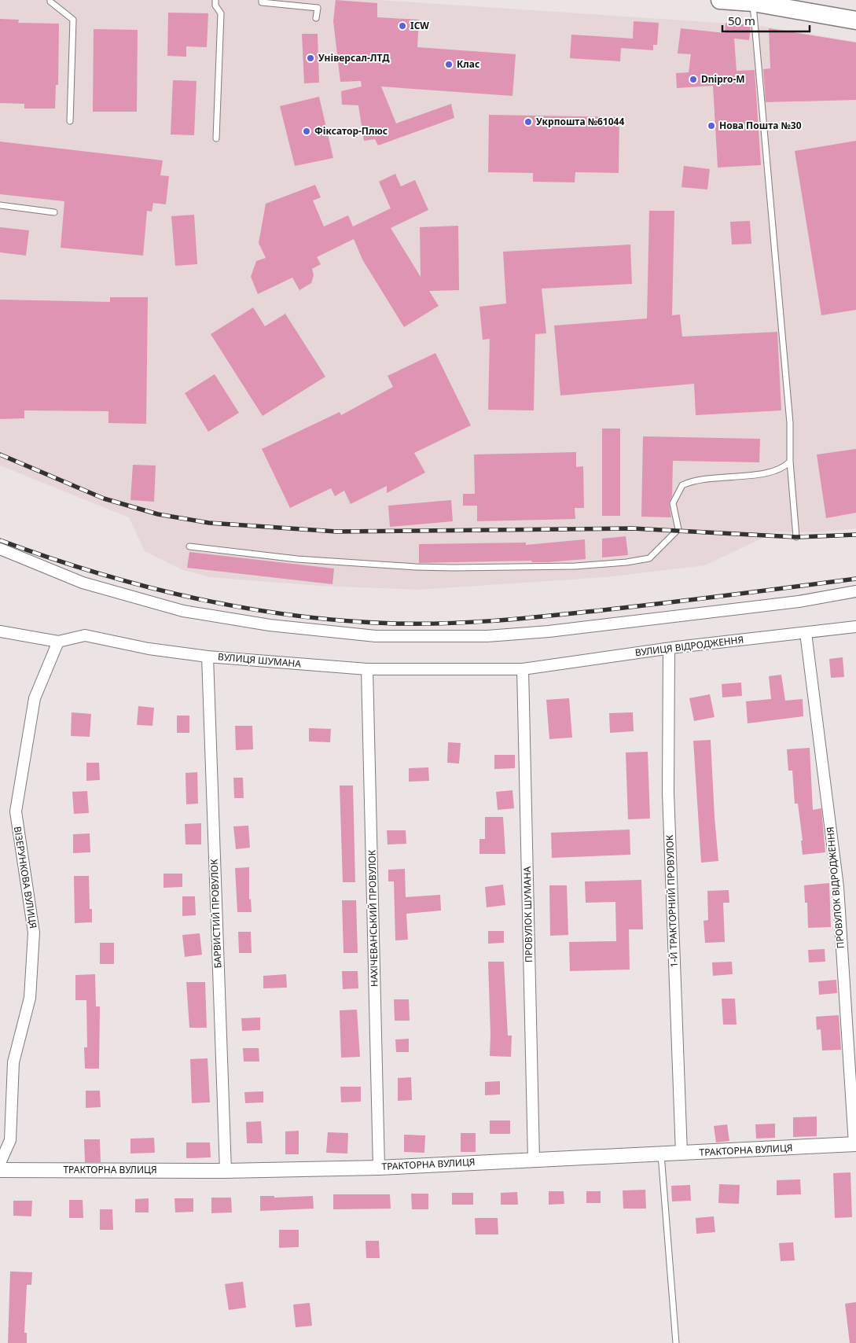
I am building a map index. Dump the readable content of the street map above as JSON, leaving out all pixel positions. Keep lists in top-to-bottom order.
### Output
{
  "streets": {
    "street": [
      "ВУЛИЦЯ ВІДРОДЖЕННЯ",
      "ВУЛИЦЯ ШУМАНА",
      "ВІЗЕРУНКОВА ВУЛИЦЯ",
      "ПРОВУЛОК ВІДРОДЖЕННЯ",
      "1-Й ТРАКТОРНИЙ ПРОВУЛОК",
      "БАРВИСТИЙ ПРОВУЛОК",
      "ПРОВУЛОК ШУМАНА",
      "НАХІЧЕВАНСЬКИЙ ПРОВУЛОК",
      "ТРАКТОРНА ВУЛИЦЯ"
    ]
  },
  "crossings": [
    ["ВУЛИЦЯ ВІДРОДЖЕННЯ", "ВУЛИЦЯ ШУМАНА"],
    ["ВУЛИЦЯ ВІДРОДЖЕННЯ", "ПРОВУЛОК ВІДРОДЖЕННЯ"],
    ["ВУЛИЦЯ ВІДРОДЖЕННЯ", "1-Й ТРАКТОРНИЙ ПРОВУЛОК"],
    ["ВУЛИЦЯ ВІДРОДЖЕННЯ", "ПРОВУЛОК ШУМАНА"],
    ["ВУЛИЦЯ ШУМАНА", "ВІЗЕРУНКОВА ВУЛИЦЯ"],
    ["ВУЛИЦЯ ШУМАНА", "БАРВИСТИЙ ПРОВУЛОК"],
    ["ВУЛИЦЯ ШУМАНА", "ПРОВУЛОК ШУМАНА"],
    ["ВУЛИЦЯ ШУМАНА", "НАХІЧЕВАНСЬКИЙ ПРОВУЛОК"],
    ["ПРОВУЛОК ВІДРОДЖЕННЯ", "ТРАКТОРНА ВУЛИЦЯ"],
    ["1-Й ТРАКТОРНИЙ ПРОВУЛОК", "ТРАКТОРНА ВУЛИЦЯ"],
    ["БАРВИСТИЙ ПРОВУЛОК", "ТРАКТОРНА ВУЛИЦЯ"],
    ["ПРОВУЛОК ШУМАНА", "ТРАКТОРНА ВУЛИЦЯ"],
    ["НАХІЧЕВАНСЬКИЙ ПРОВУЛОК", "ТРАКТОРНА ВУЛИЦЯ"]
  ],
  "places": [
    "ICW",
    "Універсал-ЛТД",
    "Клас",
    "Dnipro-M",
    "Укрпошта №61044",
    "Нова Пошта №30",
    "Фіксатор-Плюс"
  ],
  "scale_bar": "50 m"
}
